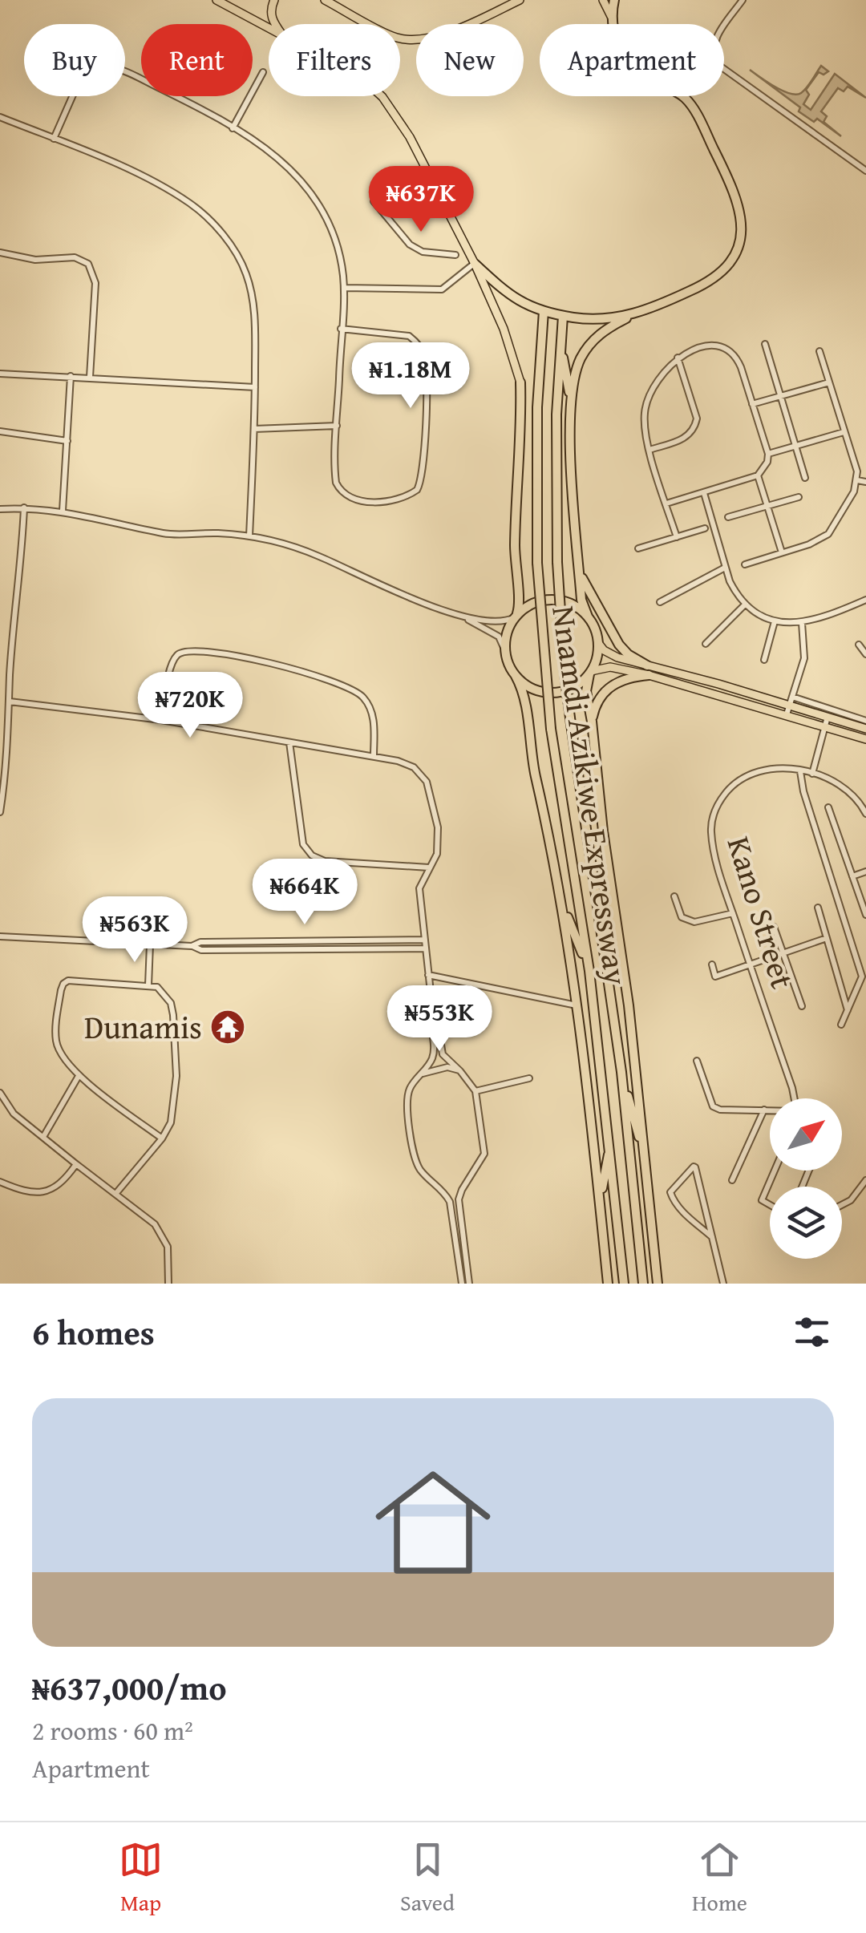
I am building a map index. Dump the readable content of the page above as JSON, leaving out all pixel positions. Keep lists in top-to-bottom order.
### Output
{
  "streets": {
    "highway": ["Nnamdi Azikiwe Expressway"],
    "street": ["Kano Street"]
  },
  "places": {
    "temple": ["Dunamis"]
  },
  "north": "top right",
  "page": {
    "chip": [
      "Buy",
      "Rent",
      "Filters",
      "New",
      "Apartment"
    ],
    "price": [
      "₦637K",
      "₦1.18M",
      "₦720K",
      "₦664K",
      "₦563K",
      "₦553K"
    ],
    "heading": "6 homes",
    "list": [
      {
        "name": "₦637,000/mo",
        "note": "2 rooms · 60 m² · Apartment"
      }
    ],
    "tabs": ["Map", "Saved", "Home"]
  }
}
